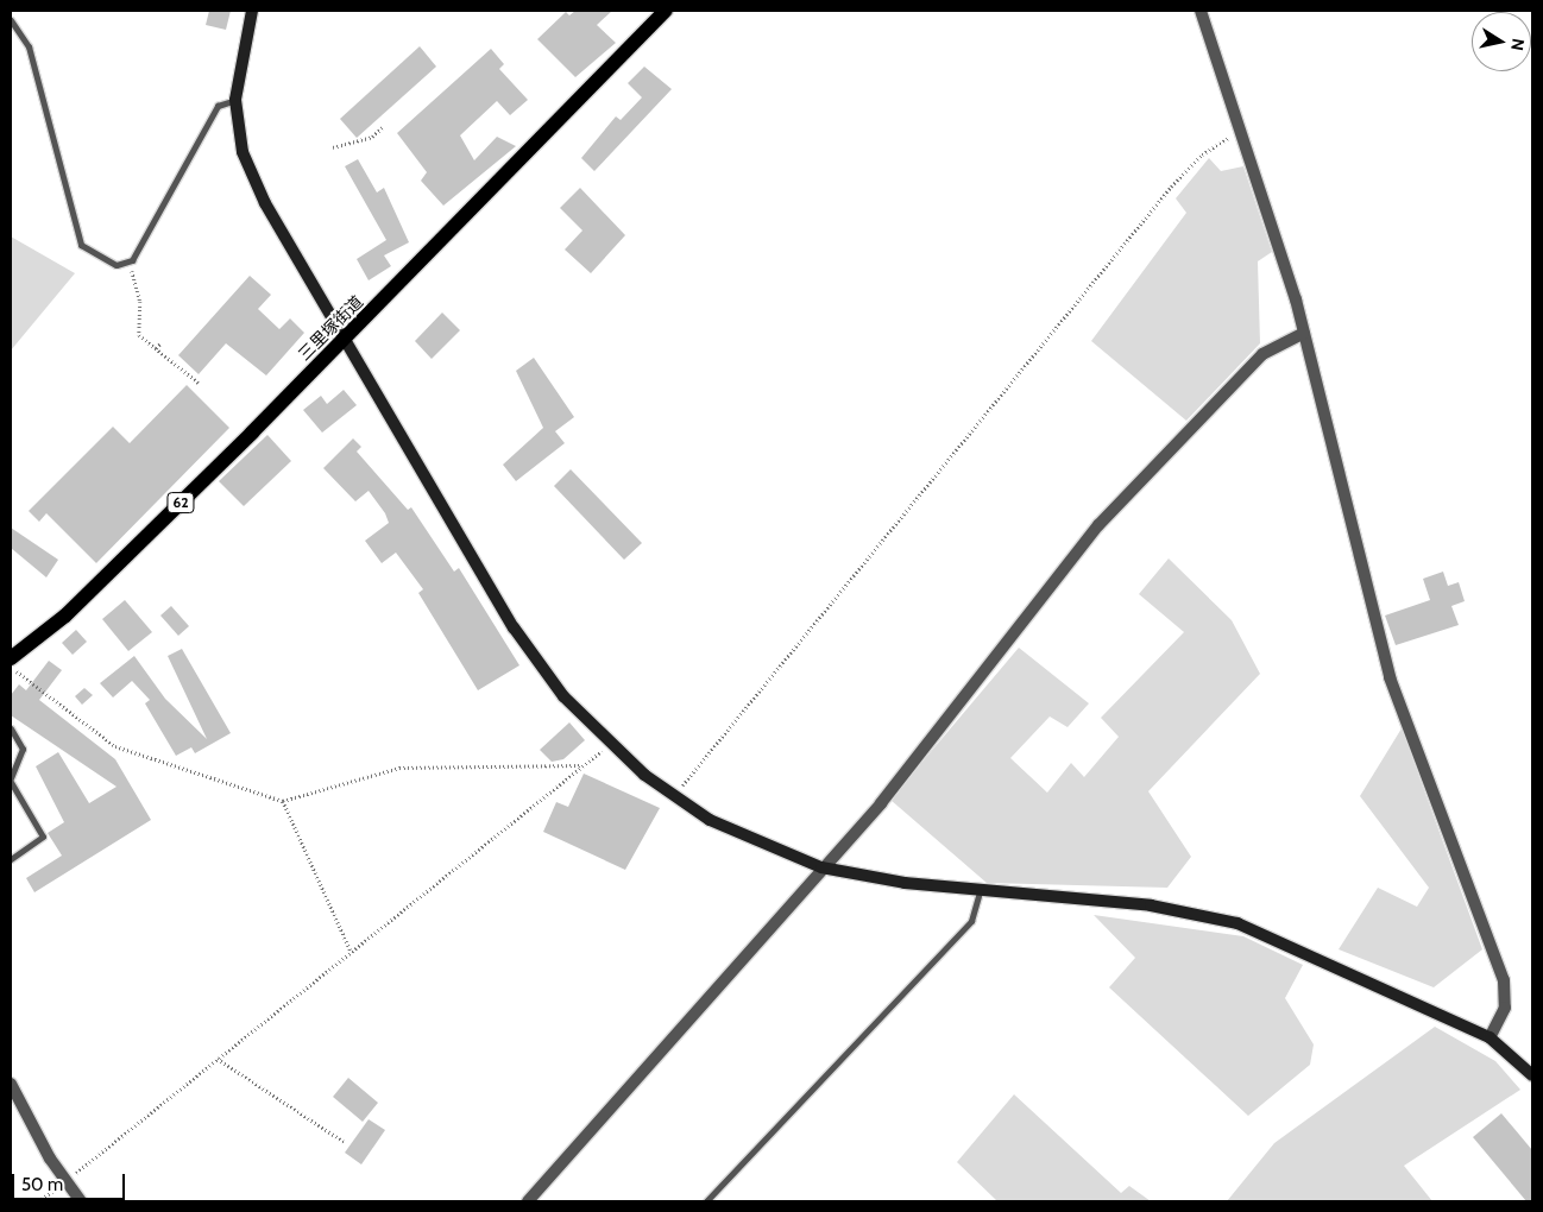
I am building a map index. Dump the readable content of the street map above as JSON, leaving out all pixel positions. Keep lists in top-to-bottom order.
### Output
{
  "streets": {
    "main road": ["三里塚街道", "62"]
  },
  "scale_bar": "50 m",
  "north": "right"
}
